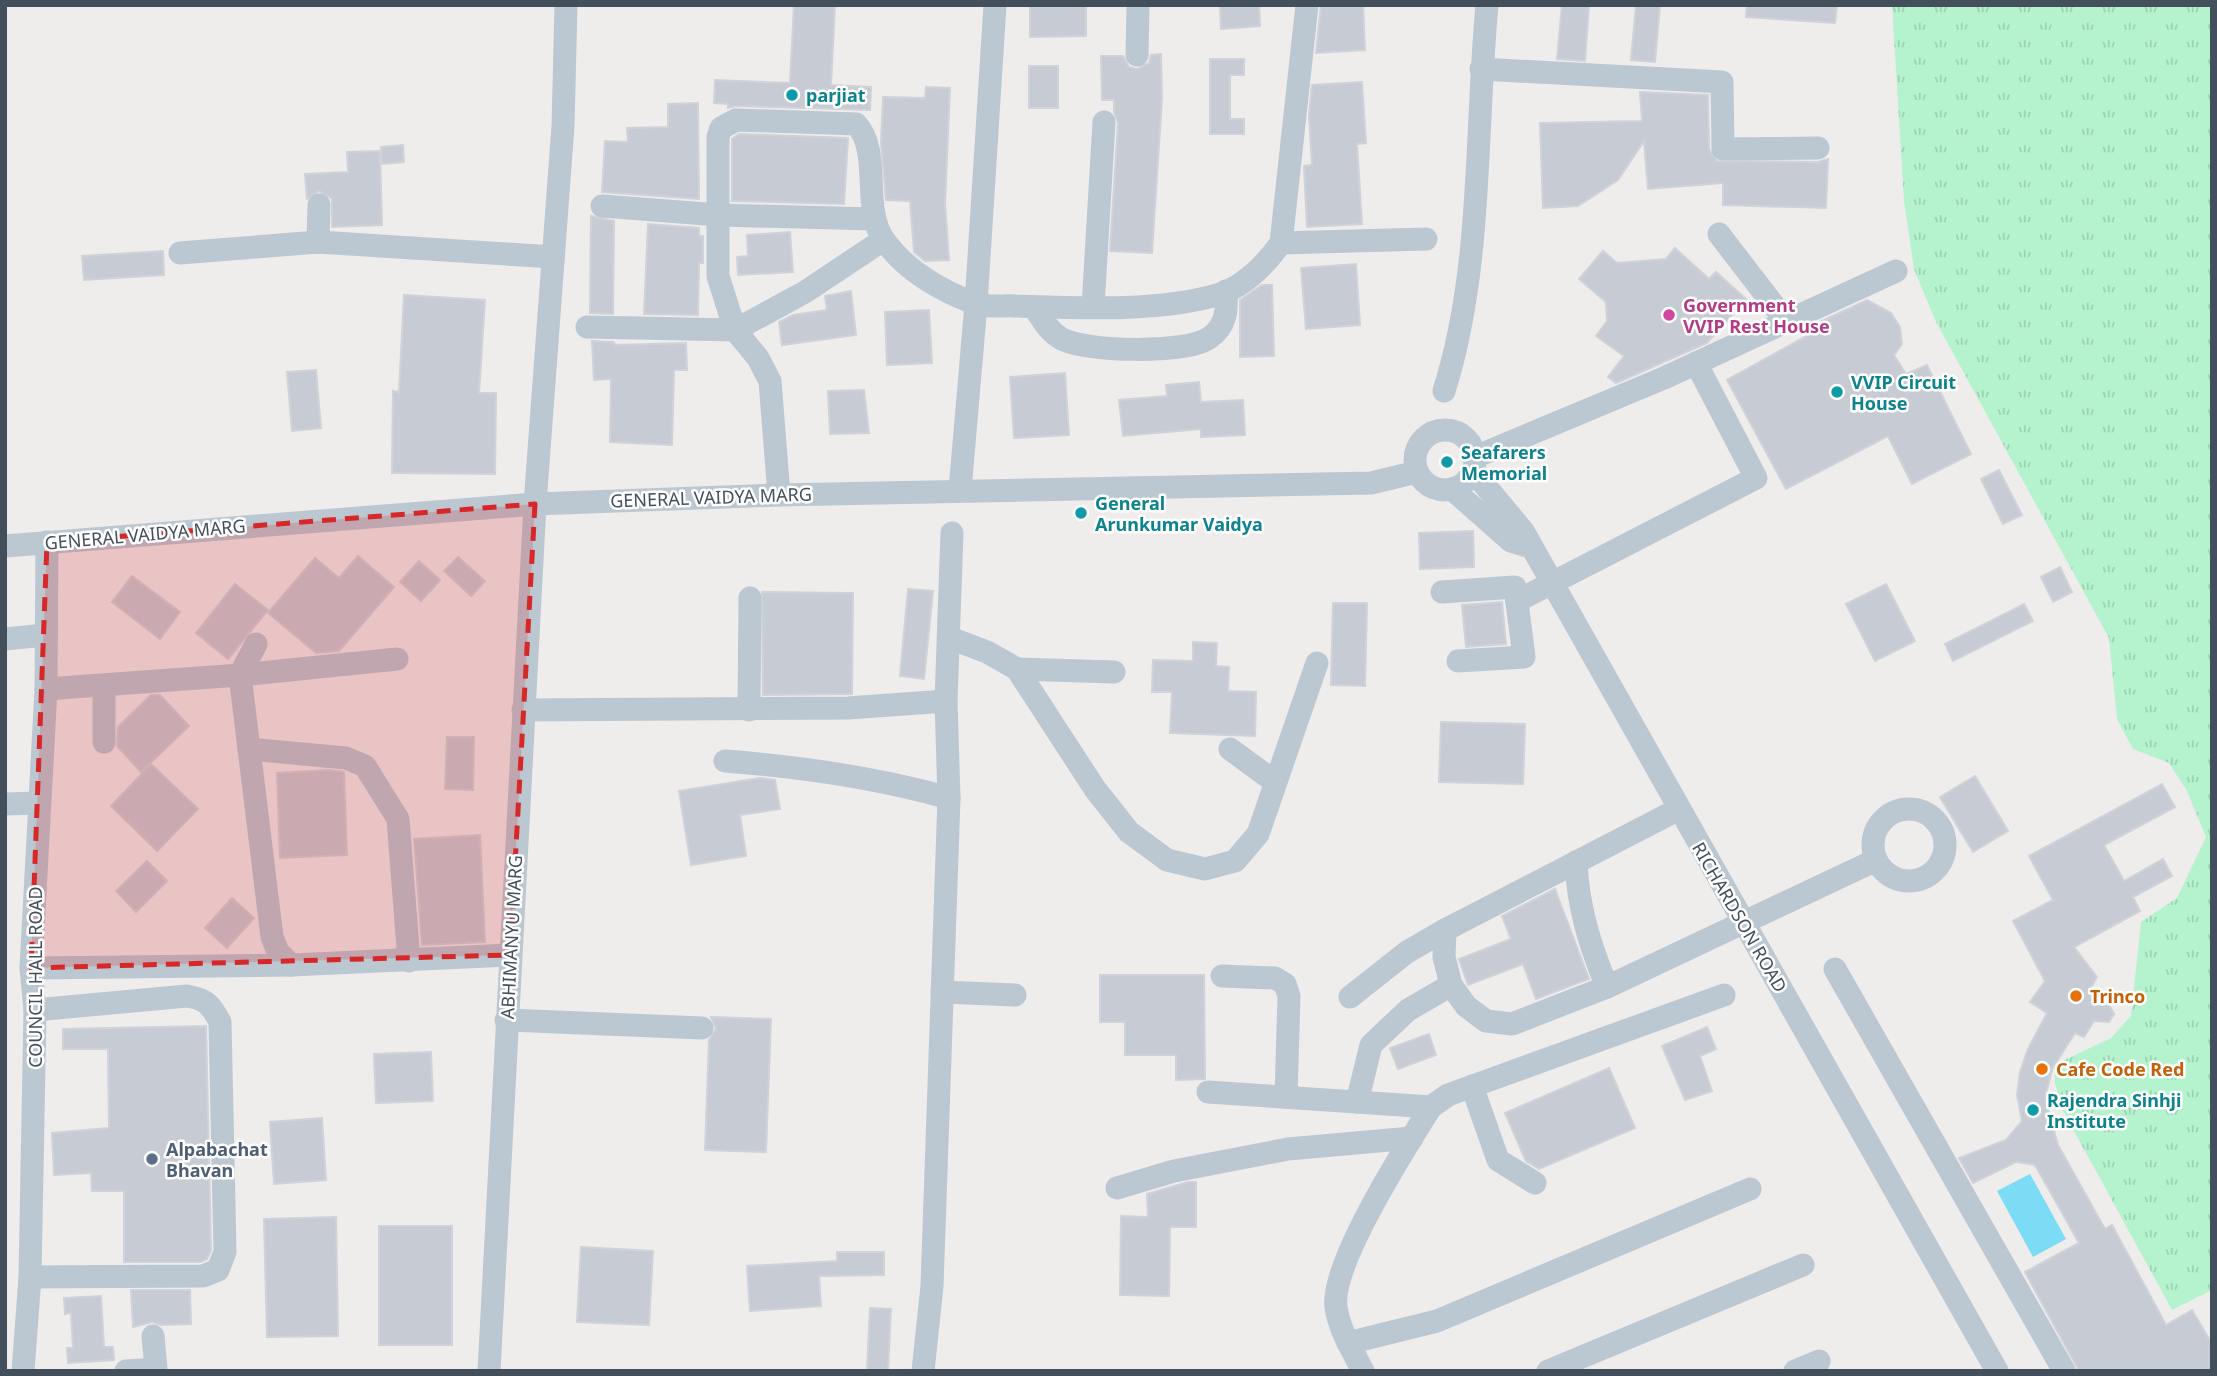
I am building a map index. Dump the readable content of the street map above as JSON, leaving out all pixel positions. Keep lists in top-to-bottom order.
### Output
{
  "streets": {
    "street": [
      "GENERAL VAIDYA MARG",
      "RICHARDSON ROAD",
      "ABHIMANYU MARG",
      "COUNCIL HALL ROAD"
    ]
  },
  "crossings": [
    ["GENERAL VAIDYA MARG", "RICHARDSON ROAD"],
    ["GENERAL VAIDYA MARG", "ABHIMANYU MARG"],
    ["GENERAL VAIDYA MARG", "COUNCIL HALL ROAD"]
  ],
  "places": [
    "parjiat",
    "Government VVIP Rest House",
    "VVIP Circuit House",
    "Seafarers Memorial",
    "General Arunkumar Vaidya",
    "Trinco",
    "Cafe Code Red",
    "Rajendra Sinhji Institute",
    "Alpabachat Bhavan"
  ]
}
